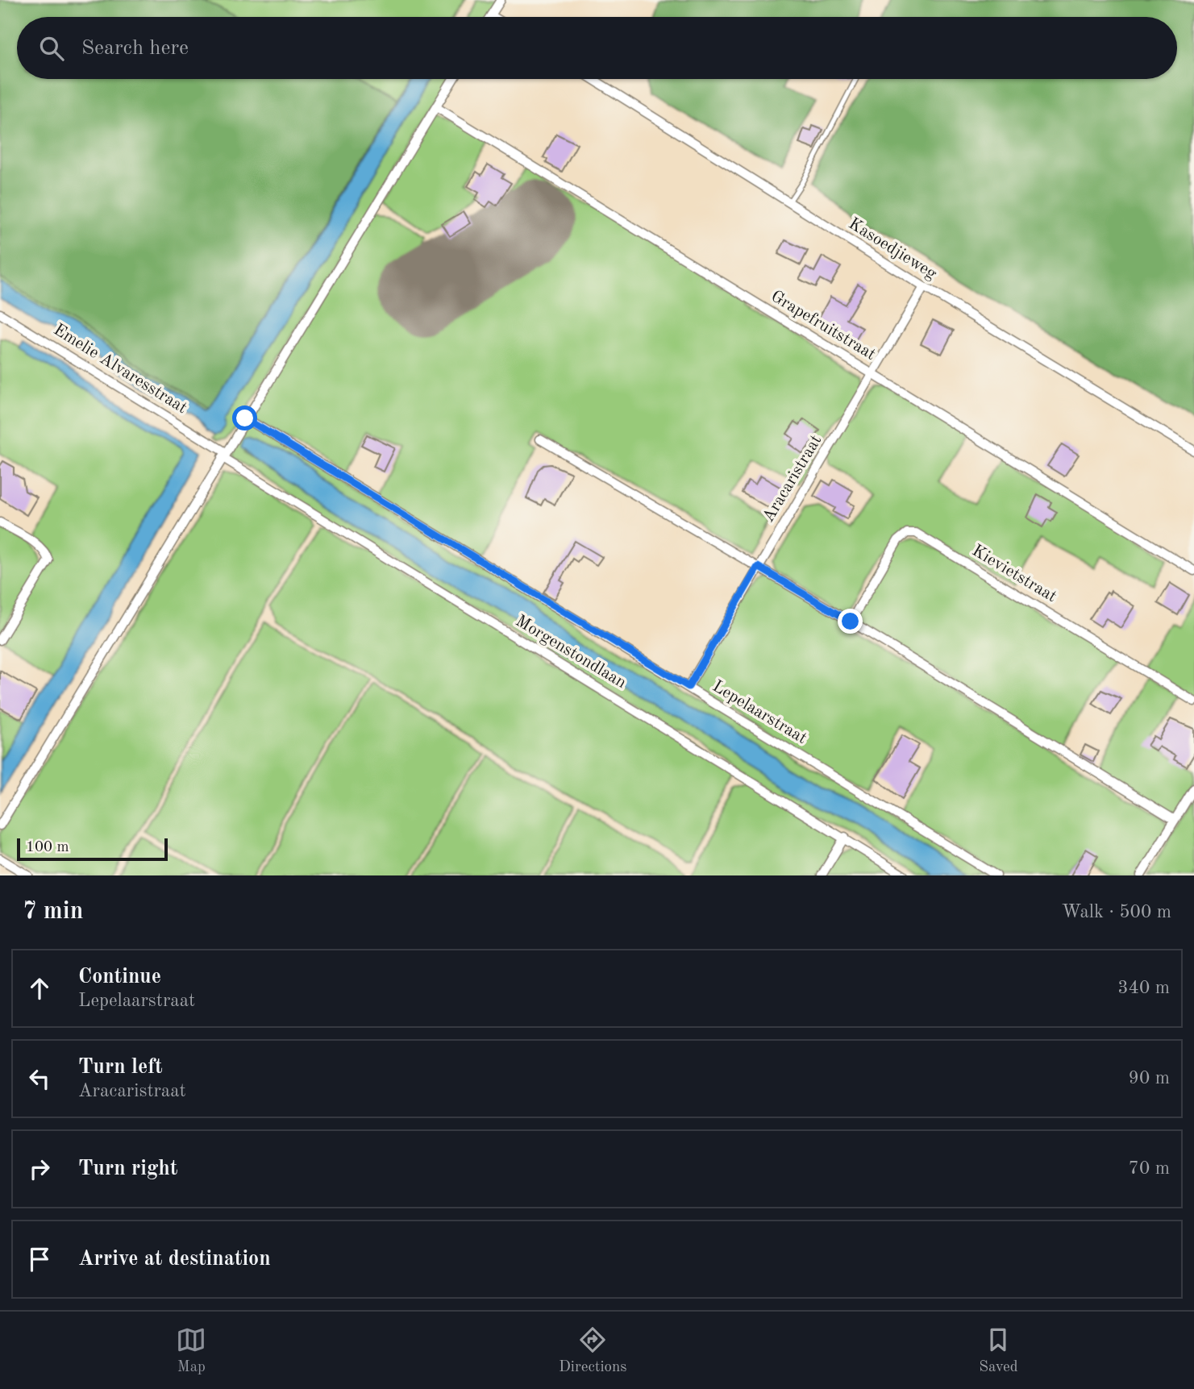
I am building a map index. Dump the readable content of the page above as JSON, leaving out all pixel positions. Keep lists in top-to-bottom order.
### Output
{
  "streets": {
    "street": [
      "Kasoedjieweg",
      "Grapefruitstraat",
      "Emelie Alvaresstraat",
      "Aracaristraat",
      "Kievietstraat",
      "Morgenstondlaan",
      "Lepelaarstraat"
    ]
  },
  "crossings": [
    ["Kasoedjieweg", "Aracaristraat"],
    ["Grapefruitstraat", "Aracaristraat"],
    ["Emelie Alvaresstraat", "Morgenstondlaan"],
    ["Aracaristraat", "Lepelaarstraat"]
  ],
  "scale_bar": "100 m",
  "page": {
    "search": "Search here",
    "scale": "100 m",
    "heading": ["7 min", "Walk · 500 m"],
    "list": [
      ["Continue", "Lepelaarstraat", "340 m"],
      ["Turn left", "Aracaristraat", "90 m"],
      ["Turn right", "70 m"],
      "Arrive at destination"
    ],
    "nav": ["Map", "Directions", "Saved"]
  }
}
